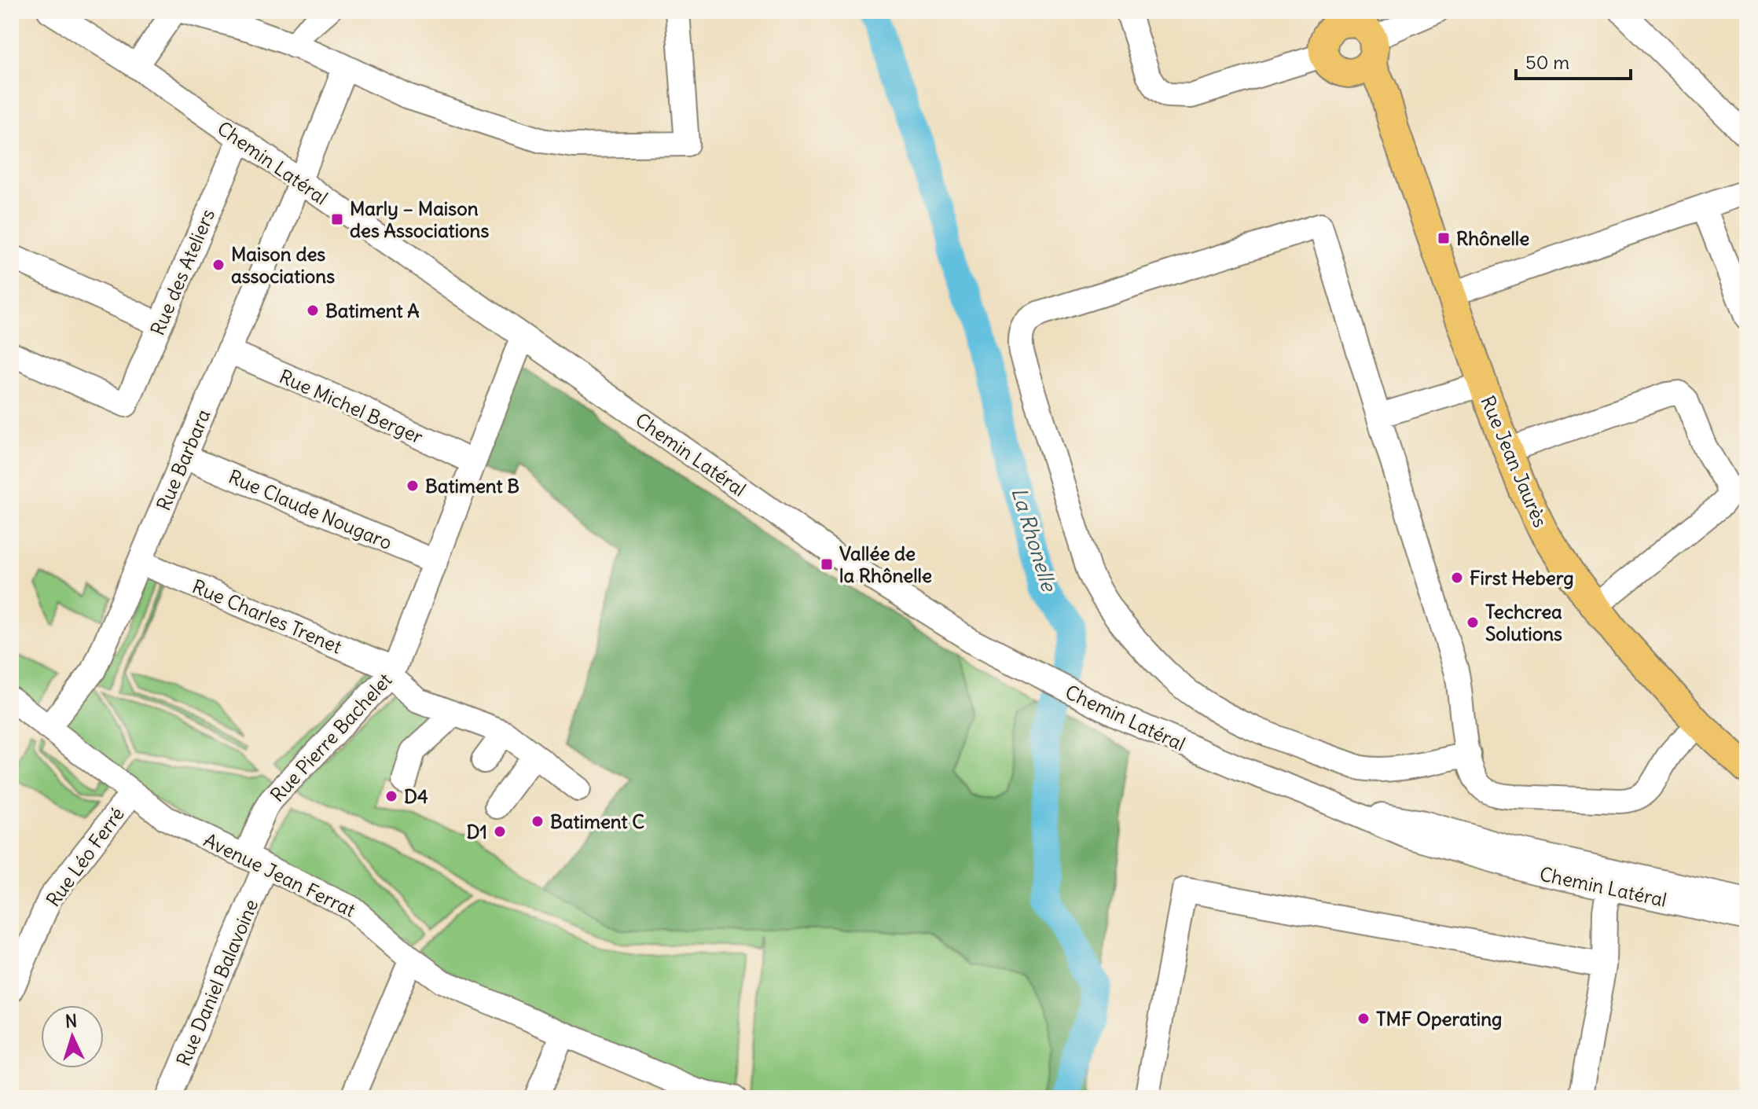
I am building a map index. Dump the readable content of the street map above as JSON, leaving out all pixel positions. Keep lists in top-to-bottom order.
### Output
{
  "streets": {
    "main road": ["Rue Jean Jaurès"],
    "street": [
      "Chemin Latéral",
      "Rue des Ateliers",
      "Rue Michel Berger",
      "Rue Barbara",
      "Rue Claude Nougaro",
      "Rue Charles Trenet",
      "Rue Pierre Bachelet",
      "Rue Léo Ferré",
      "Avenue Jean Ferrat",
      "Rue Daniel Balavoine"
    ]
  },
  "crossings": [
    ["Chemin Latéral", "Rue des Ateliers"],
    ["Chemin Latéral", "Rue Barbara"],
    ["Chemin Latéral", "Rue Pierre Bachelet"],
    ["Rue Michel Berger", "Rue Barbara"],
    ["Rue Michel Berger", "Rue Pierre Bachelet"],
    ["Rue Barbara", "Rue Claude Nougaro"],
    ["Rue Barbara", "Rue Charles Trenet"],
    ["Rue Barbara", "Avenue Jean Ferrat"],
    ["Rue Claude Nougaro", "Rue Pierre Bachelet"],
    ["Rue Charles Trenet", "Rue Pierre Bachelet"],
    ["Rue Pierre Bachelet", "Avenue Jean Ferrat"],
    ["Rue Pierre Bachelet", "Rue Daniel Balavoine"],
    ["Rue Léo Ferré", "Avenue Jean Ferrat"],
    ["Avenue Jean Ferrat", "Rue Daniel Balavoine"]
  ],
  "water": ["La Rhonelle"],
  "places": {
    "transit": ["Marly – Maison des Associations", "Rhônelle", "Vallée de la Rhônelle"],
    "other": [
      "Maison des associations",
      "Batiment A",
      "Batiment B",
      "First Heberg",
      "Techcrea Solutions",
      "D4",
      "Batiment C",
      "D1",
      "TMF Operating"
    ]
  },
  "scale_bar": "50 m",
  "north": "top"
}
